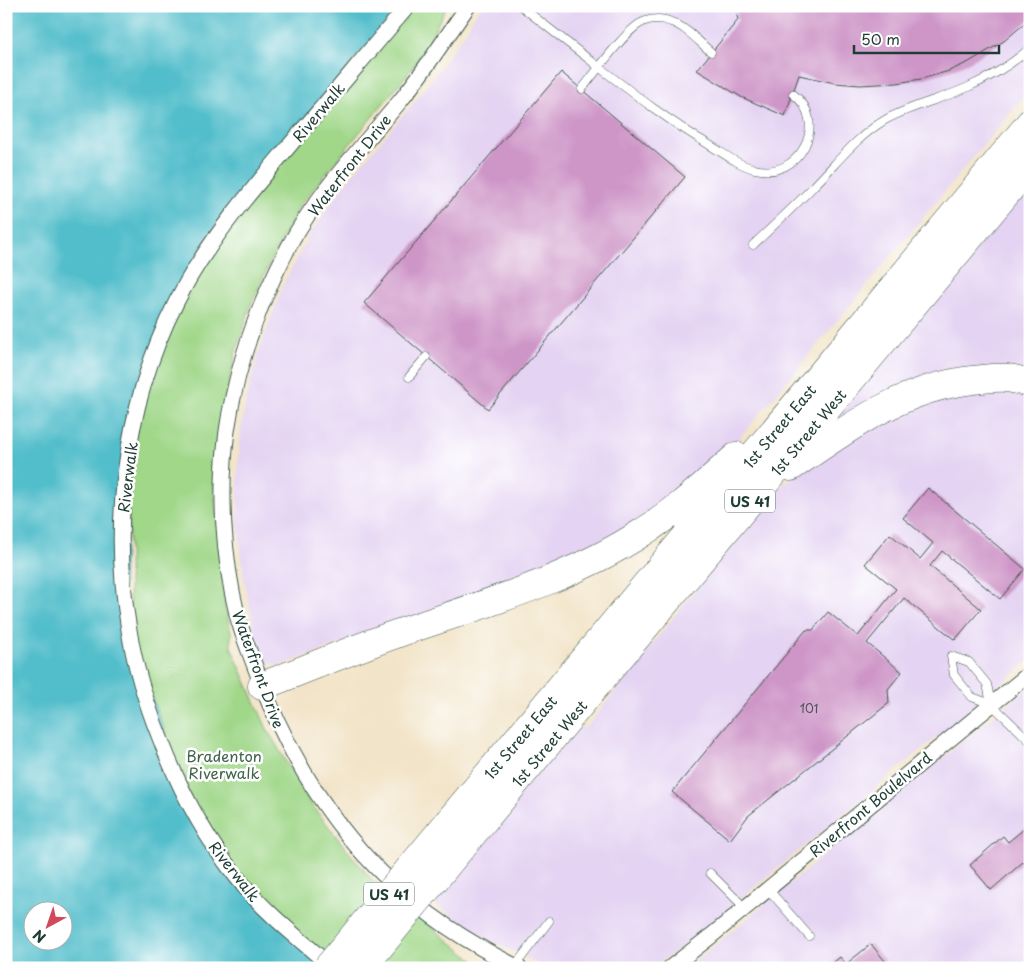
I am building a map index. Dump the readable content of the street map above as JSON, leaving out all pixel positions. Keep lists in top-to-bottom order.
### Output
{
  "streets": {
    "highway": ["1st Street East", "1st Street West", "US 41"],
    "street": ["Riverwalk", "Waterfront Drive", "Riverfront Boulelvard"]
  },
  "crossings": [
    ["1st Street East", "1st Street West"],
    ["1st Street East", "US 41"],
    ["1st Street West", "US 41"]
  ],
  "parks": ["Bradenton Riverwalk"],
  "house_numbers": ["101"],
  "scale_bar": "50 m",
  "north": "bottom left"
}
